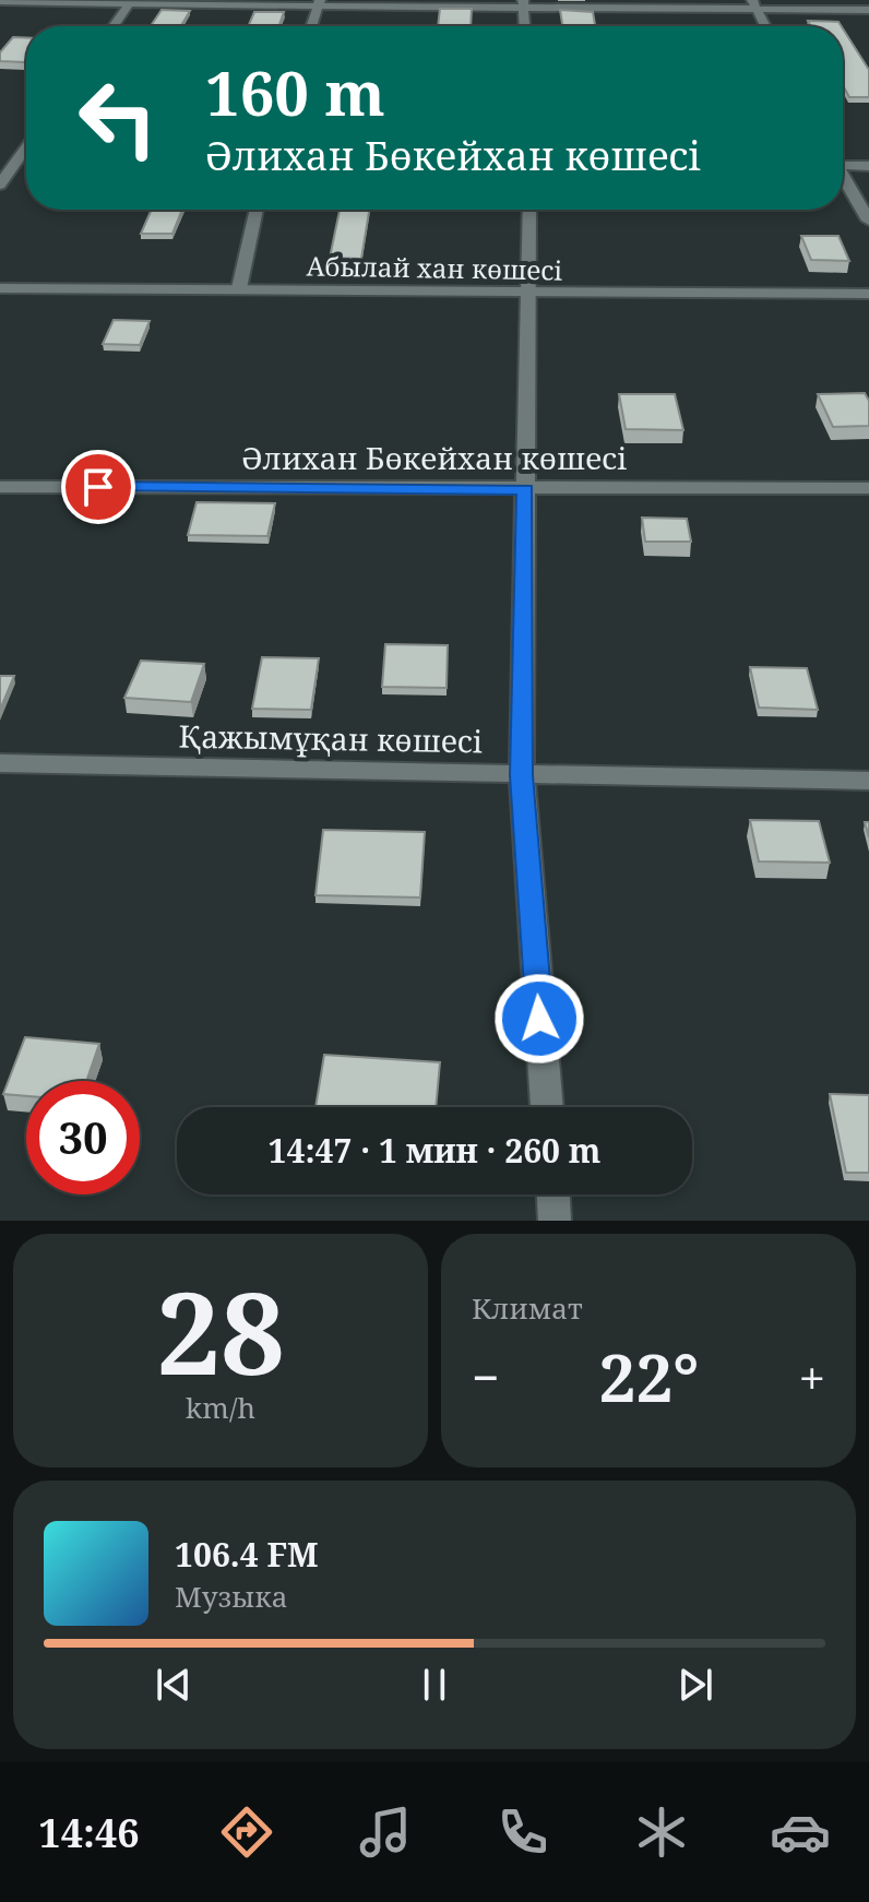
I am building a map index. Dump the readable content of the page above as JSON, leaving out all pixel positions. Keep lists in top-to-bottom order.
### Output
{
  "streets": {
    "street": ["Абылай хан көшесі", "Әлихан Бөкейхан көшесі", "Қажымұқан көшесі"]
  },
  "page": {
    "turn": ["160 m", "Әлихан Бөкейхан көшесі"],
    "limit": "30",
    "trip": "14:47 · 1 мин · 260 m",
    "tile": [
      ["28", "km/h"],
      "Климат"
    ],
    "heat": ["−", "22°", "+"],
    "song": ["106.4 FM", "Музыка"],
    "tabs": "14:46"
  }
}
